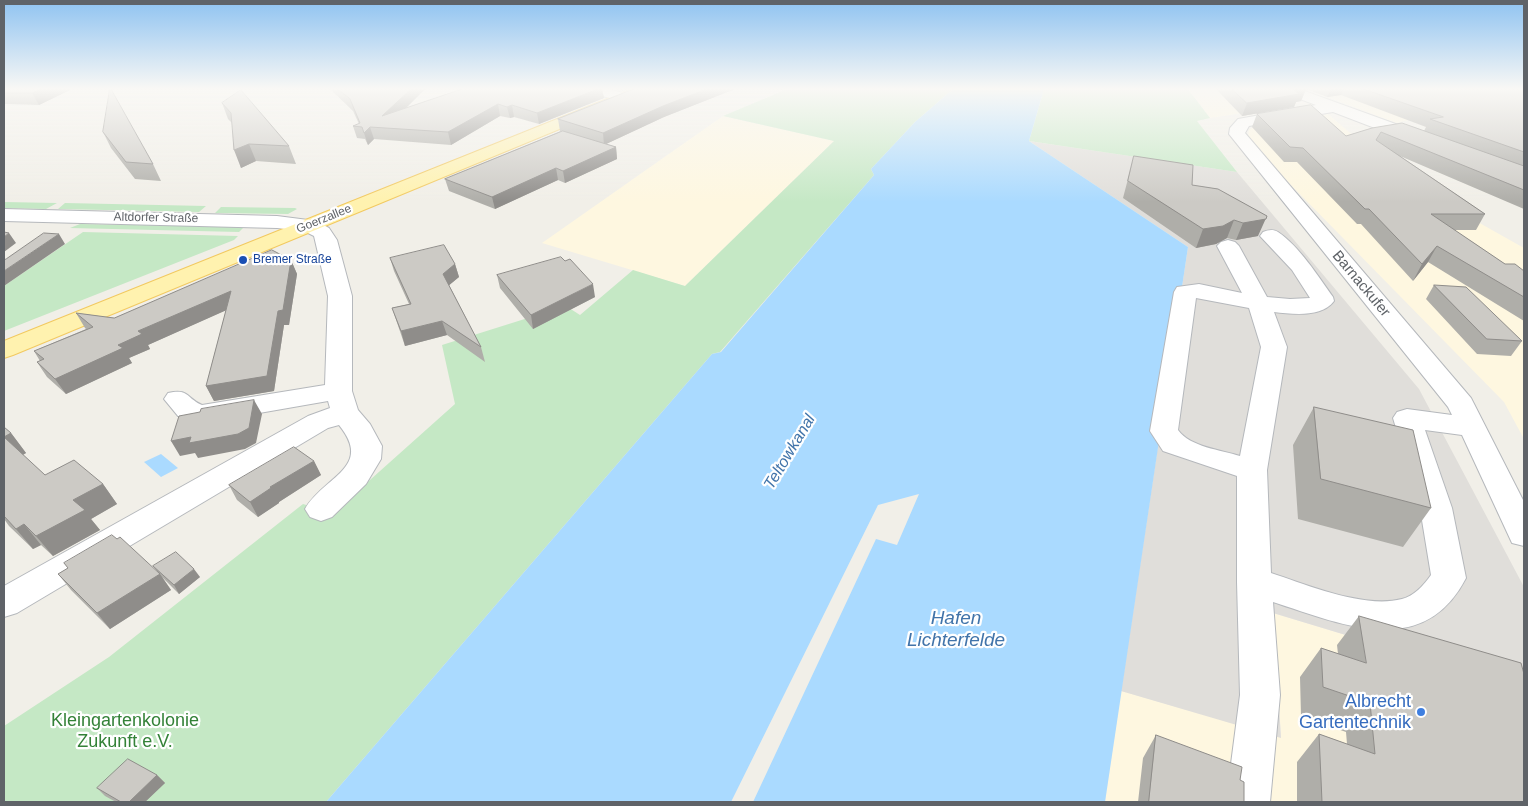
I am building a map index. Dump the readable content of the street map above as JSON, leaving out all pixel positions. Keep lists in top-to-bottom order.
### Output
{
  "streets": {
    "main road": ["Goerzallee"],
    "street": ["Altdorfer Straße", "Barnackufer"]
  },
  "crossings": [
    ["Altdorfer Straße", "Goerzallee"]
  ],
  "water": ["Teltowkanal", "Hafen Lichterfelde"],
  "parks": ["Kleingartenkolonie Zukunft e.V."],
  "places": ["Bremer Straße", "Albrecht Gartentechnik"]
}
